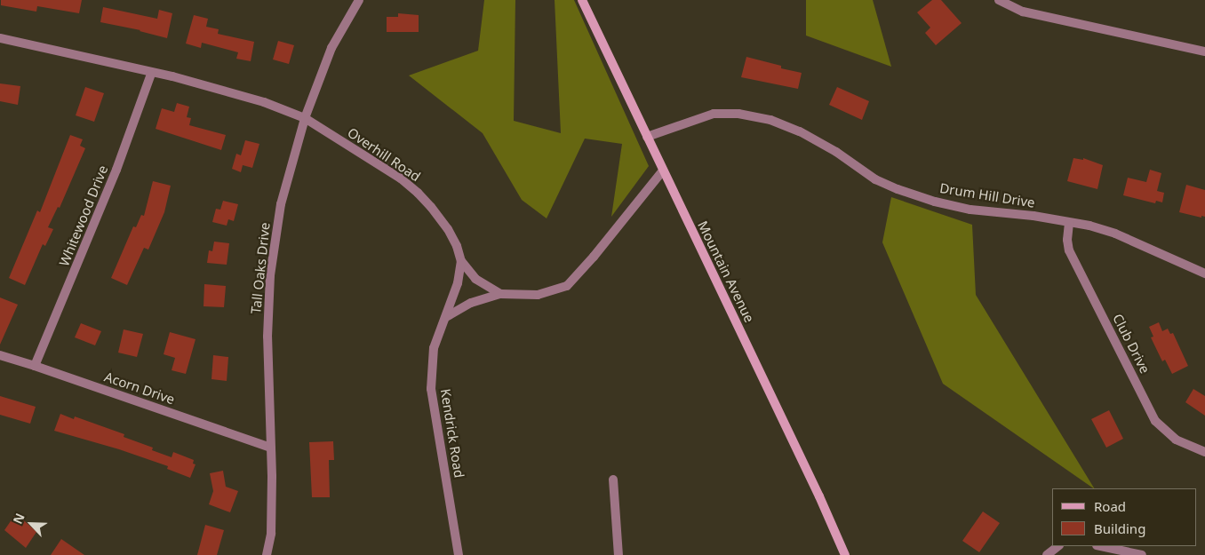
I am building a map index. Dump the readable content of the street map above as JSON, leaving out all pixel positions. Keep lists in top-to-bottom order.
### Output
{
  "streets": {
    "main road": ["Mountain Avenue"],
    "street": [
      "Overhill Road",
      "Drum Hill Drive",
      "Whitewood Drive",
      "Tall Oaks Drive",
      "Club Drive",
      "Acorn Drive",
      "Kendrick Road"
    ]
  },
  "crossings": [
    ["Overhill Road", "Whitewood Drive"],
    ["Overhill Road", "Tall Oaks Drive"],
    ["Overhill Road", "Mountain Avenue"],
    ["Overhill Road", "Kendrick Road"],
    ["Drum Hill Drive", "Mountain Avenue"],
    ["Drum Hill Drive", "Club Drive"],
    ["Whitewood Drive", "Acorn Drive"],
    ["Tall Oaks Drive", "Acorn Drive"]
  ],
  "legend": ["Road", "Building"],
  "north": "top left"
}
